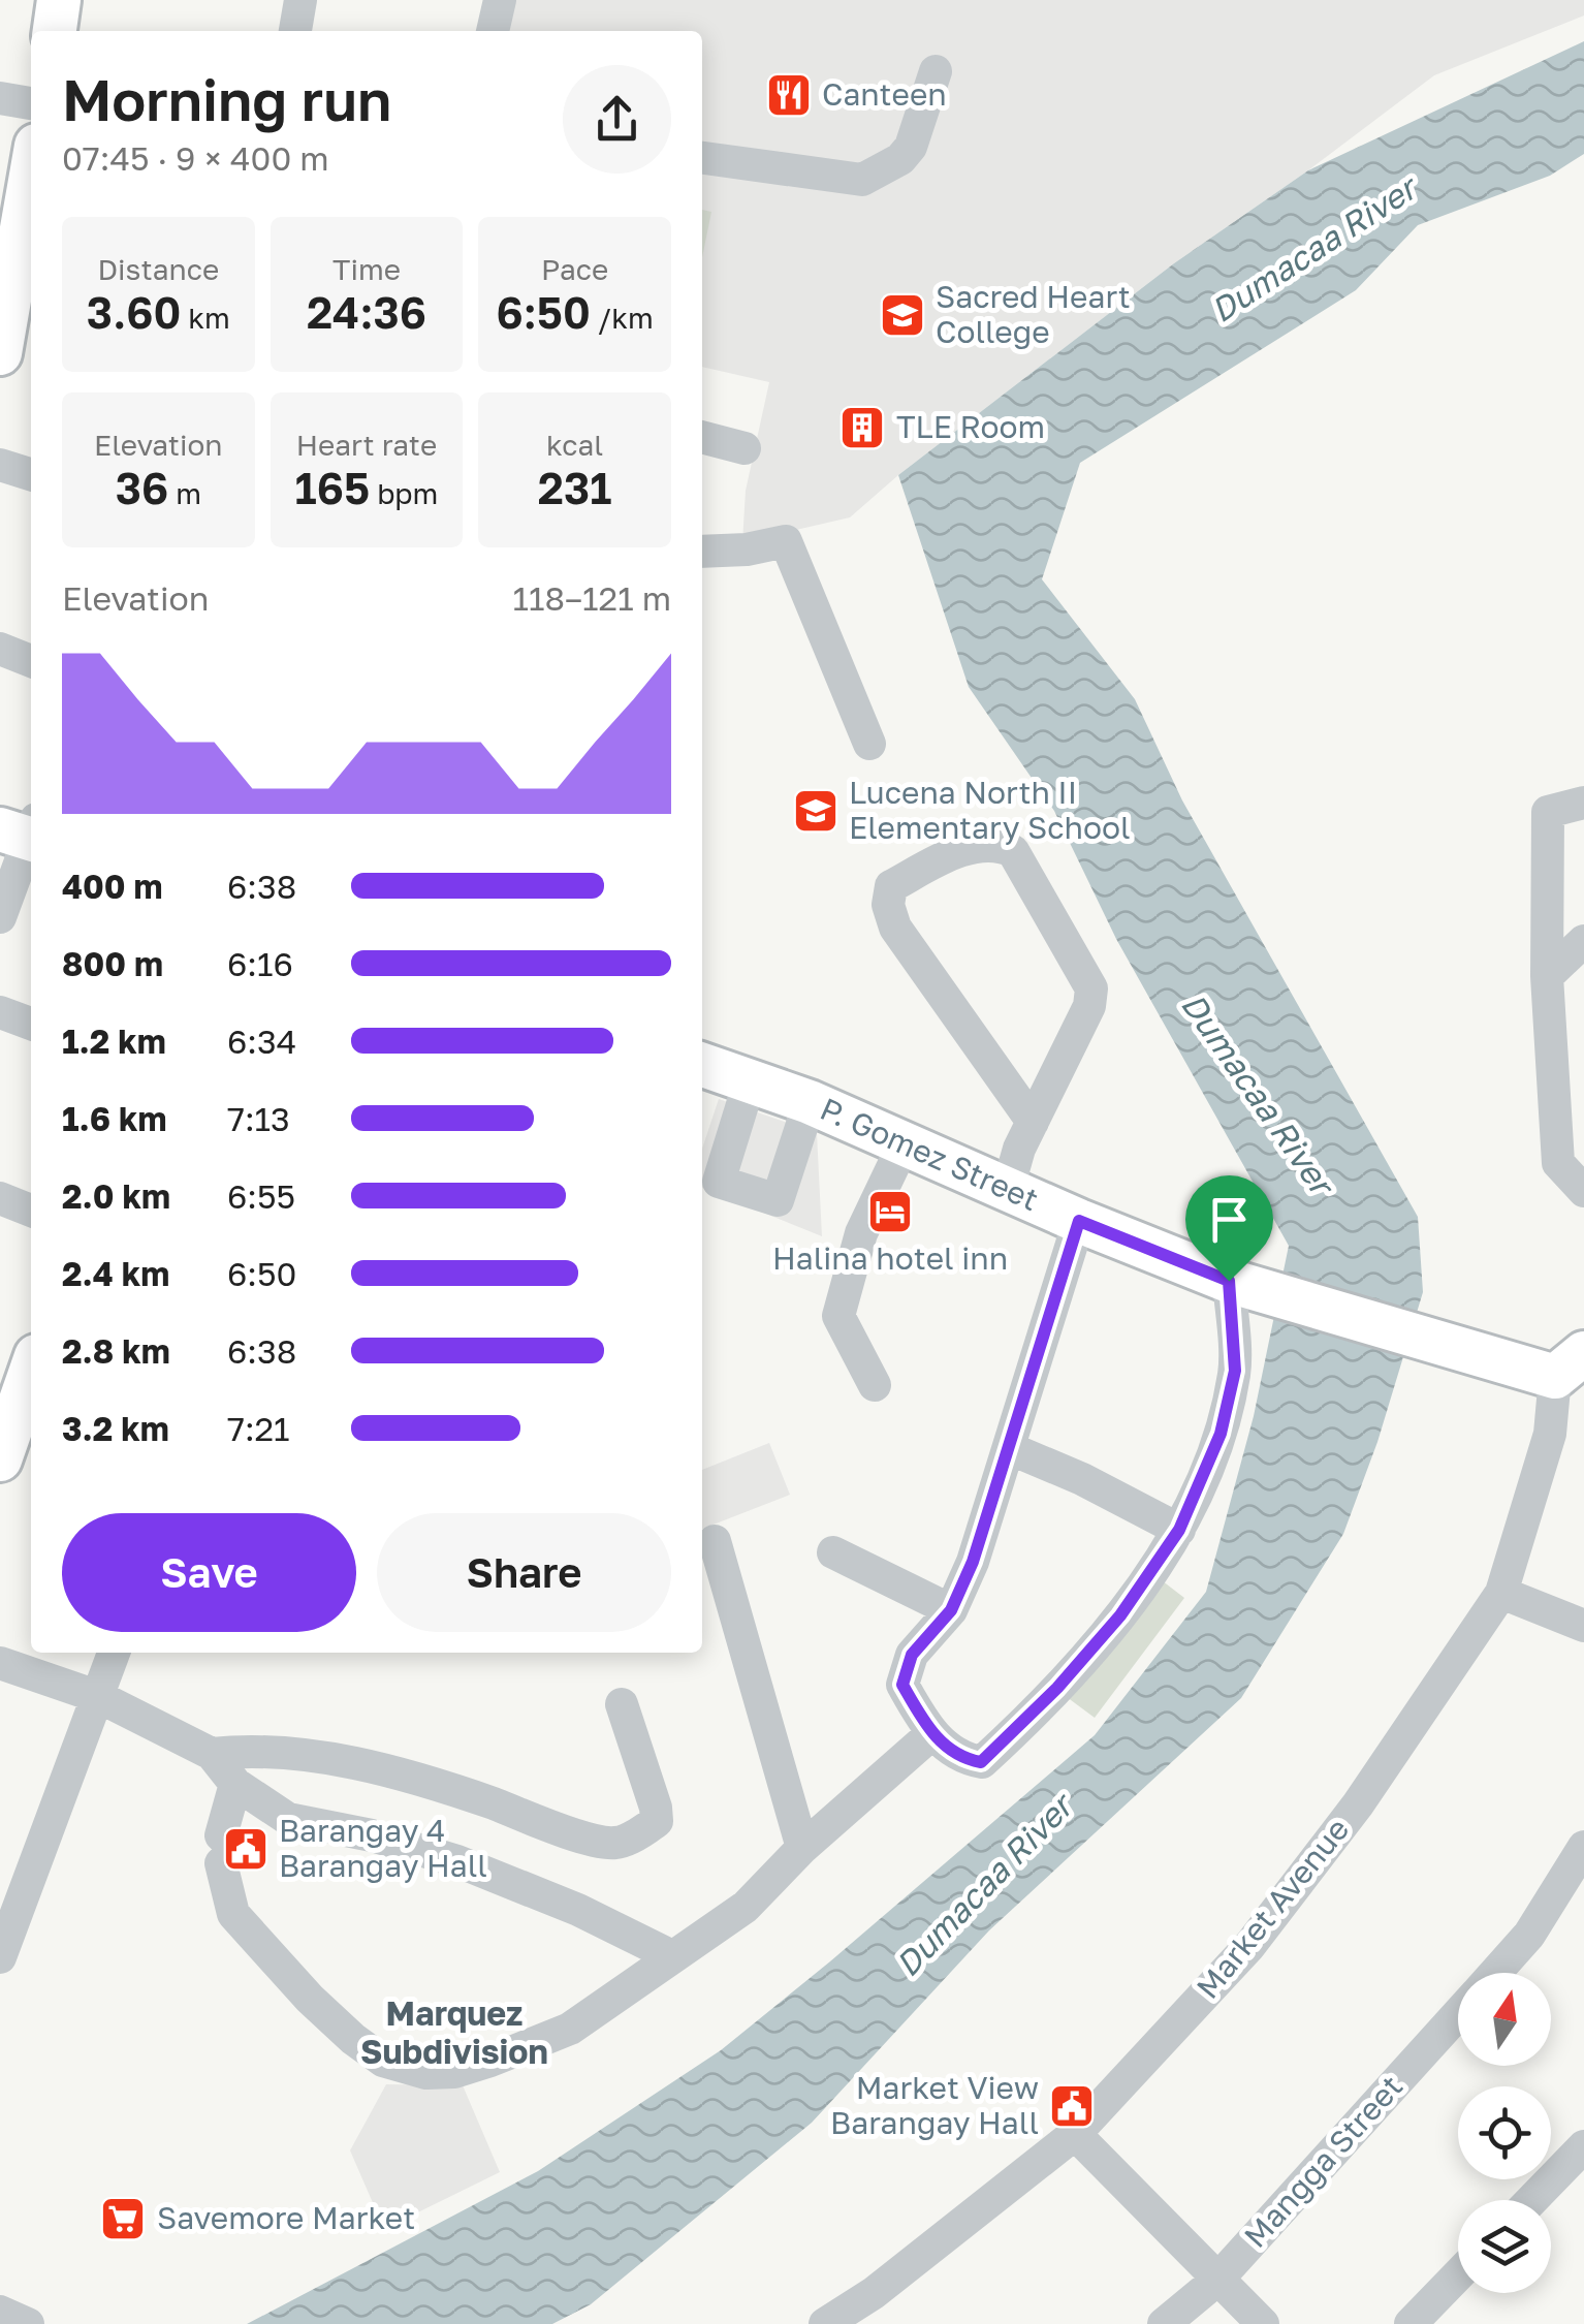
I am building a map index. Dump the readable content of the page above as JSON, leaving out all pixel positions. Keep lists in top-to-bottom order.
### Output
{
  "streets": {
    "main road": ["P. Gomez Street"],
    "street": ["Market Avenue", "Mangga Street"]
  },
  "crossings": [
    ["P. Gomez Street", "Market Avenue"]
  ],
  "districts": ["Marquez Subdivision"],
  "water": ["Dumacaa River"],
  "places": {
    "restaurant": ["Canteen"],
    "school or university": ["Sacred Heart College", "Lucena North II Elementary School"],
    "building": ["TLE Room"],
    "hotel": ["Halina hotel inn"],
    "public building": ["Barangay 4 Barangay Hall", "Market View Barangay Hall"],
    "supermarket": ["Savemore Market"]
  },
  "north": "top",
  "page": {
    "heading": ["Morning run", "07:45 · 9 × 400 m"],
    "stats": [
      ["Distance", "3.60 km"],
      ["Time", "24:36"],
      ["Pace", "6:50 /km"],
      ["Elevation", "36 m"],
      ["Heart rate", "165 bpm"],
      ["kcal", "231"]
    ],
    "chart": ["Elevation", "118–121 m"],
    "list": [
      {
        "name": "400 m",
        "note": "6:38"
      },
      {
        "name": "800 m",
        "note": "6:16"
      },
      {
        "name": "1.2 km",
        "note": "6:34"
      },
      {
        "name": "1.6 km",
        "note": "7:13"
      },
      {
        "name": "2.0 km",
        "note": "6:55"
      },
      {
        "name": "2.4 km",
        "note": "6:50"
      },
      {
        "name": "2.8 km",
        "note": "6:38"
      },
      {
        "name": "3.2 km",
        "note": "7:21"
      }
    ],
    "buttons": ["Save", "Share"]
  }
}
